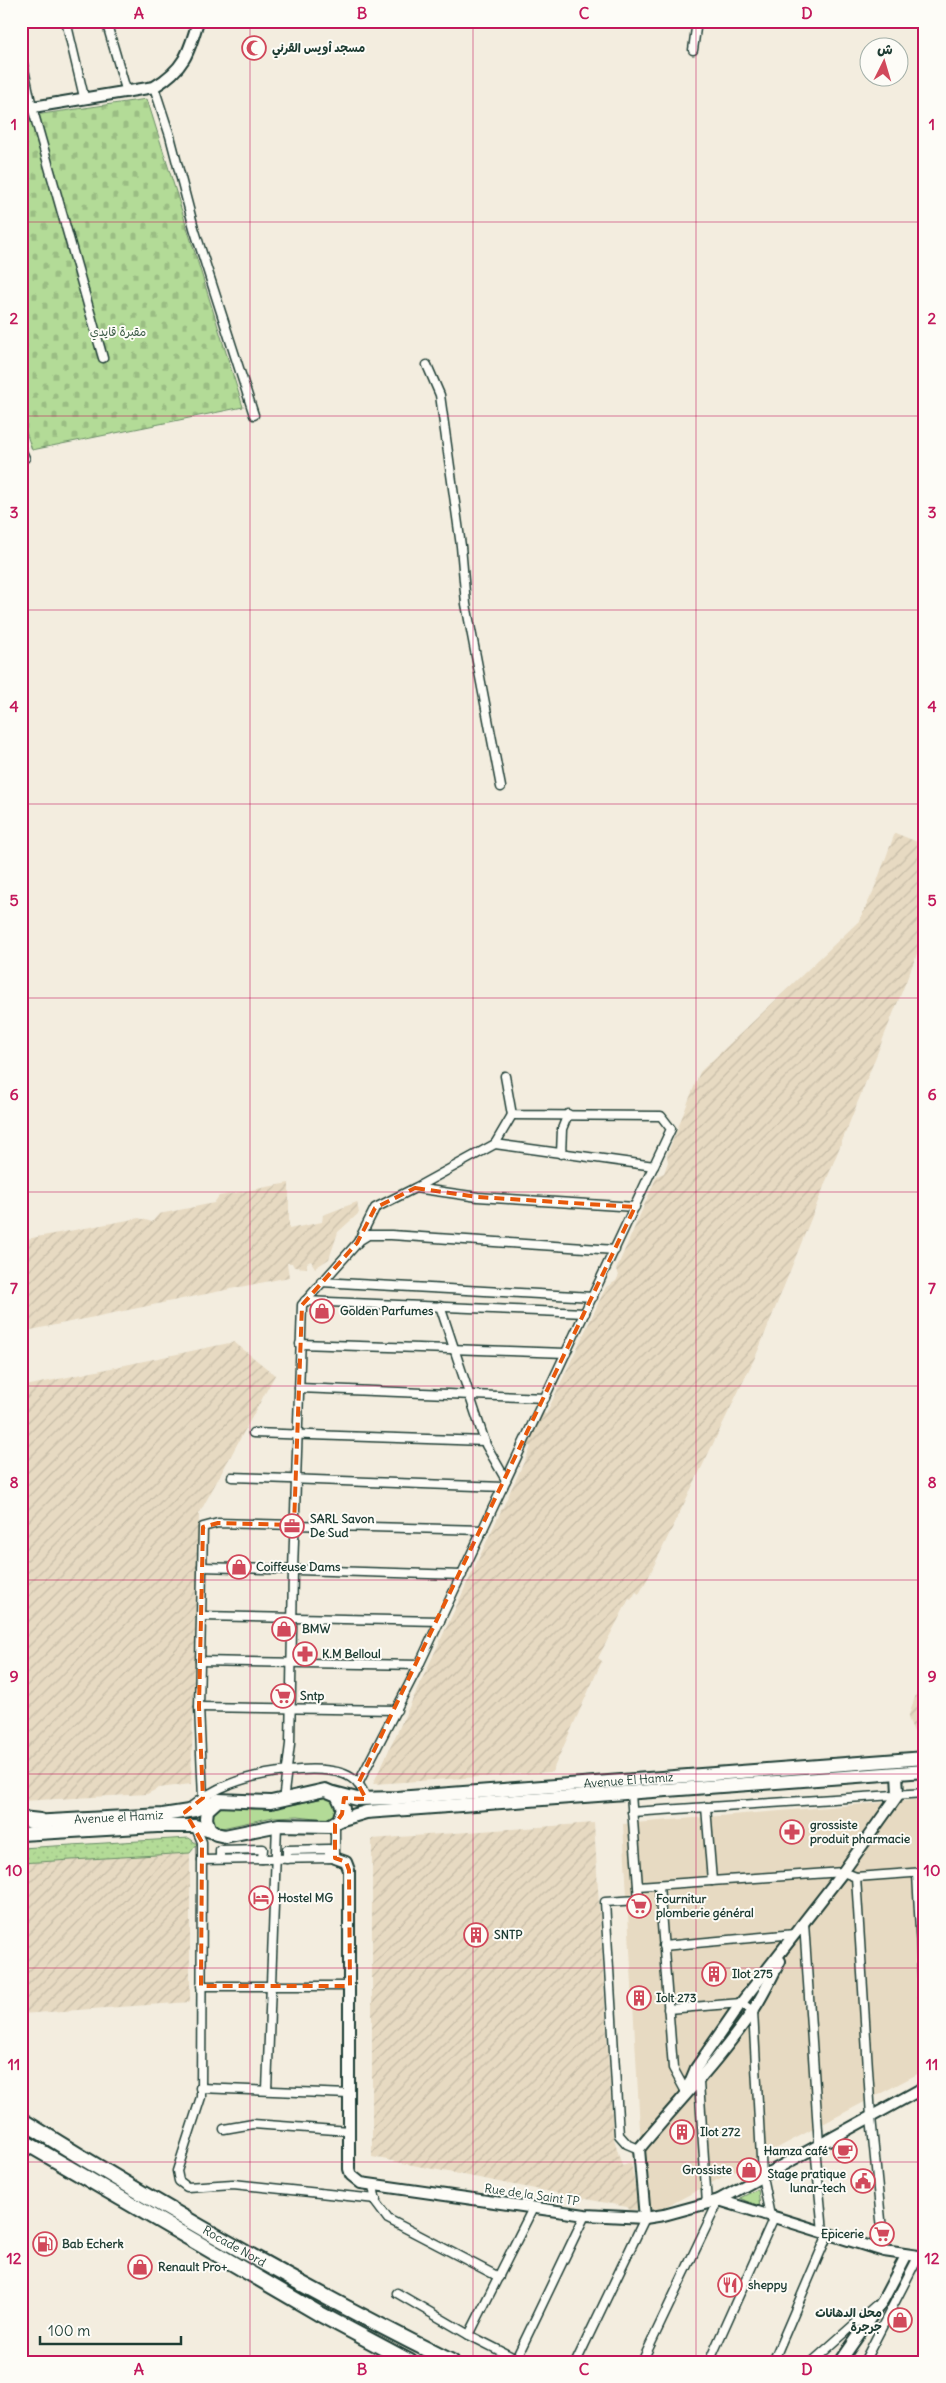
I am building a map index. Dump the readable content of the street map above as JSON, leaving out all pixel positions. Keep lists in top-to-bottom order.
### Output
{
  "streets": {
    "highway": ["Avenue El Hamiz", "Avenue el Hamiz", "Rocade Nord"],
    "street": ["Rue de la Saint TP"]
  },
  "crossings": [
    ["Avenue El Hamiz", "Avenue el Hamiz"]
  ],
  "parks": ["مقبرة قايدي"],
  "places": {
    "mosque": ["مسجد أويس القرني"],
    "shop": [
      "Golden Parfumes",
      "Coiffeuse Dams",
      "BMW",
      "Grossiste",
      "Renault Pro+",
      "محل الدهانات جرجرة"
    ],
    "office": ["SARL Savon De Sud"],
    "pharmacy": ["K.M Belloul", "grossiste produit pharmacie"],
    "supermarket": ["Sntp", "Fournitur plomberie général", "Epicerie"],
    "hotel": ["Hostel MG"],
    "building": [
      "SNTP",
      "Ilot 275",
      "Iolt 273",
      "Ilot 272"
    ],
    "cafe": ["Hamza café"],
    "public building": ["Stage pratique lunar-tech"],
    "fuel station": ["Bab Echerk"],
    "restaurant": ["sheppy"]
  },
  "scale_bar": "100 m",
  "north": "top",
  "grid": {
    "columns": [
      "A",
      "B",
      "C",
      "D"
    ],
    "rows": [
      "1",
      "2",
      "3",
      "4",
      "5",
      "6",
      "7",
      "8",
      "9",
      "10",
      "11",
      "12"
    ]
  }
}
